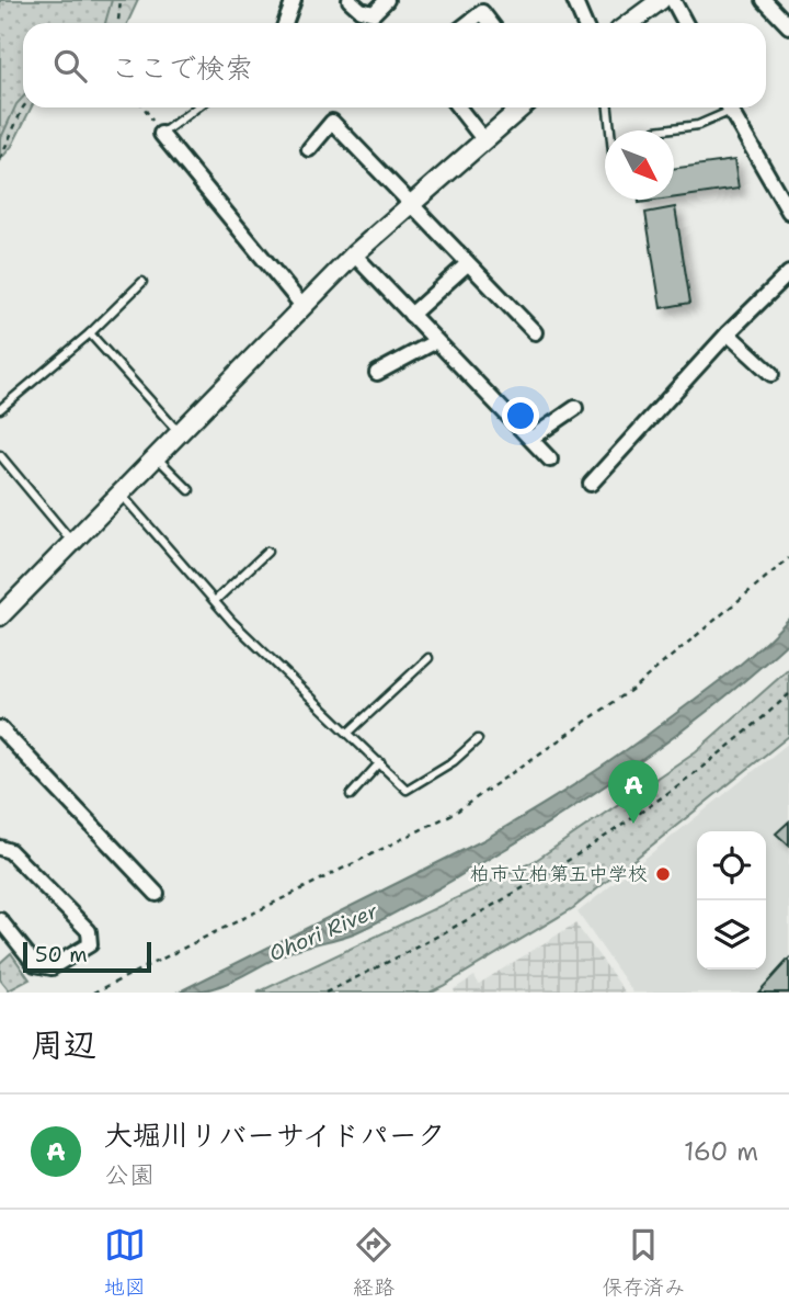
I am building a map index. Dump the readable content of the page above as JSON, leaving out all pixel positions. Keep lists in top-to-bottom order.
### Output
{
  "water": ["Ohori River"],
  "places": ["柏市立柏第五中学校"],
  "scale_bar": "50 m",
  "north": "bottom right",
  "page": {
    "search": "ここで検索",
    "pins": "A",
    "scale": "50 m",
    "heading": "周辺",
    "list": [
      {
        "mark": "A",
        "name": "大堀川リバーサイドパーク",
        "note": "公園",
        "value": "160 m"
      }
    ],
    "nav": ["地図", "経路", "保存済み"]
  }
}
